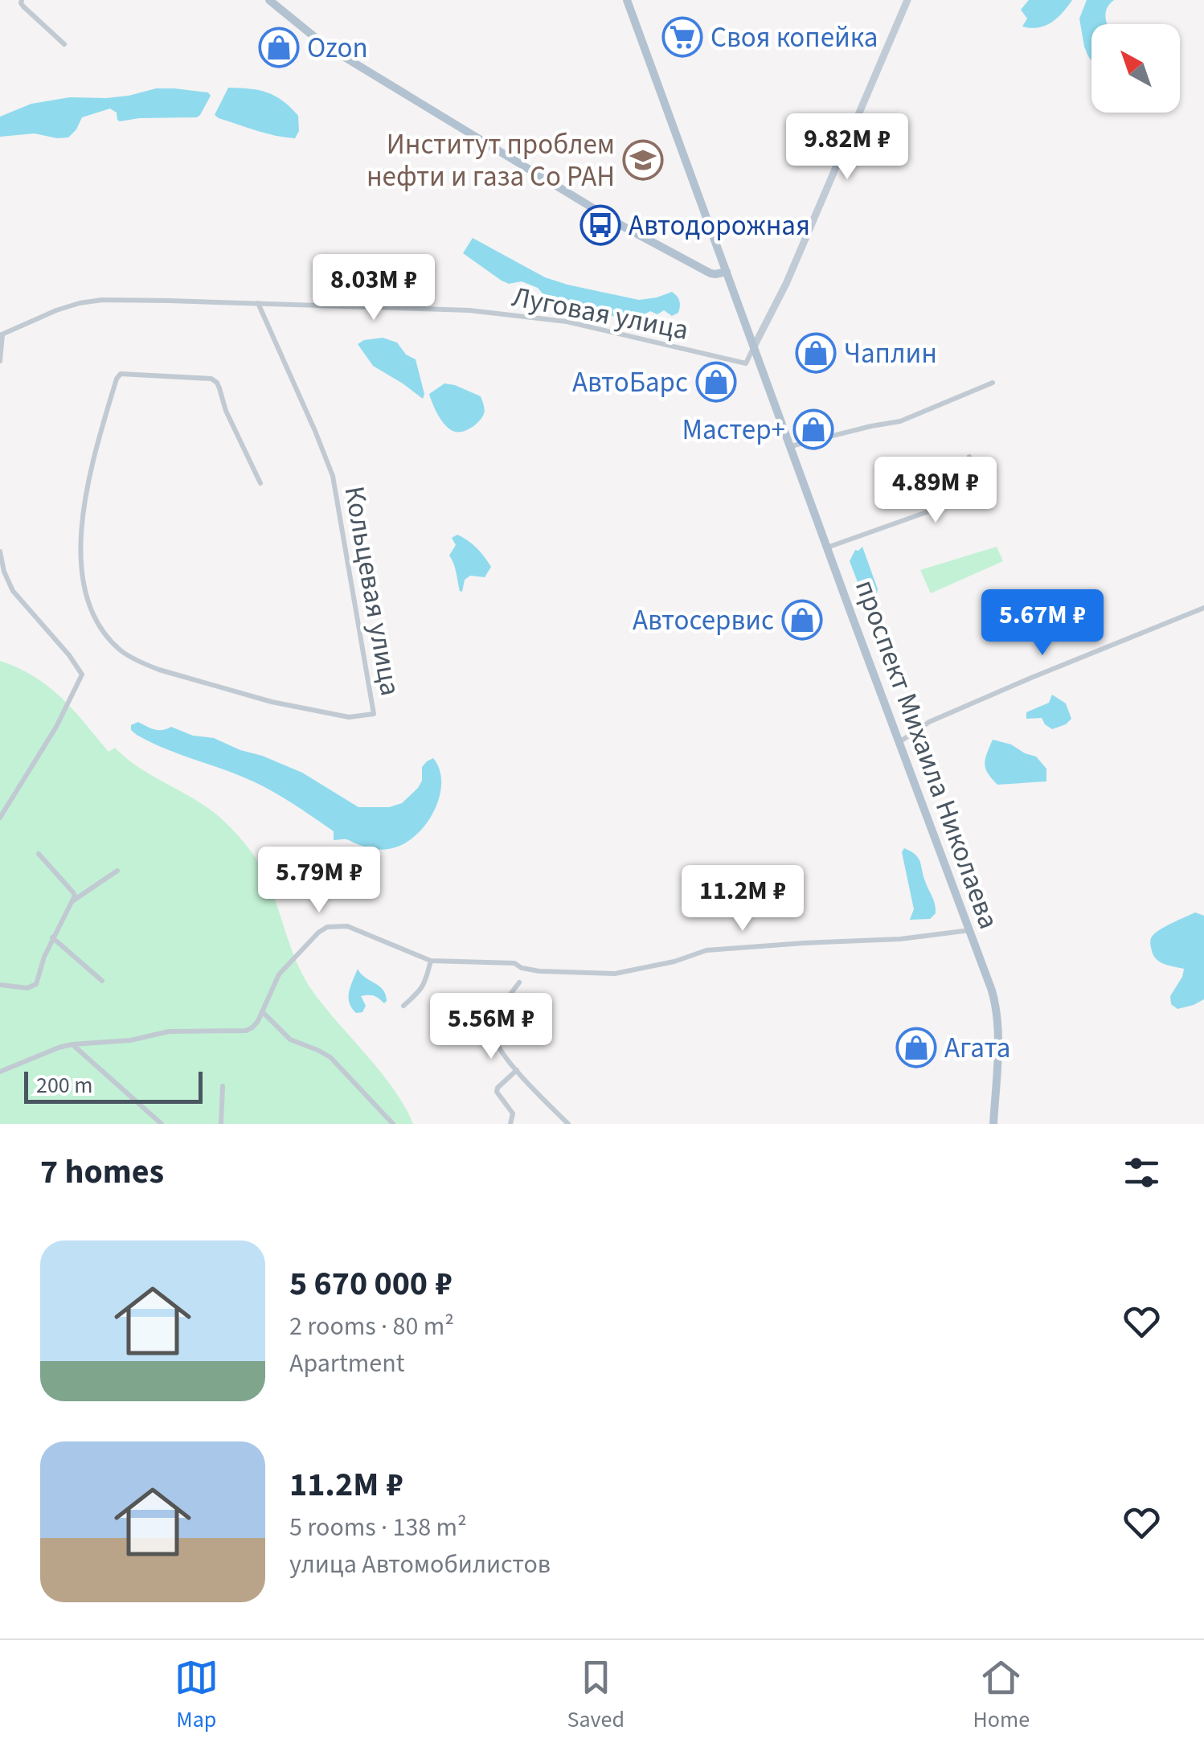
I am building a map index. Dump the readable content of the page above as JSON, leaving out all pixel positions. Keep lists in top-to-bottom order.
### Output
{
  "streets": {
    "main road": ["проспект Михаила Николаева"],
    "street": ["Луговая улица", "Кольцевая улица"]
  },
  "crossings": [
    ["Луговая улица", "Кольцевая улица"],
    ["Луговая улица", "проспект Михаила Николаева"]
  ],
  "places": {
    "supermarket": ["Своя копейка"],
    "shop": [
      "Ozon",
      "Чаплин",
      "АвтоБарс",
      "Мастер+",
      "Автосервис",
      "Агата"
    ],
    "school or university": ["Институт проблем нефти и газа Со РАН"],
    "bus stop": ["Автодорожная"]
  },
  "scale_bar": "200 m",
  "north": "top left",
  "page": {
    "price": [
      "9.82M ₽",
      "8.03M ₽",
      "4.89M ₽",
      "5.67M ₽",
      "5.79M ₽",
      "11.2M ₽",
      "5.56M ₽"
    ],
    "scale": "200 m",
    "heading": "7 homes",
    "list": [
      {
        "name": "5 670 000 ₽",
        "note": "2 rooms · 80 m² · Apartment"
      },
      {
        "name": "11.2M ₽",
        "note": "5 rooms · 138 m² · улица Автомобилистов"
      }
    ],
    "tabs": ["Map", "Saved", "Home"]
  }
}
